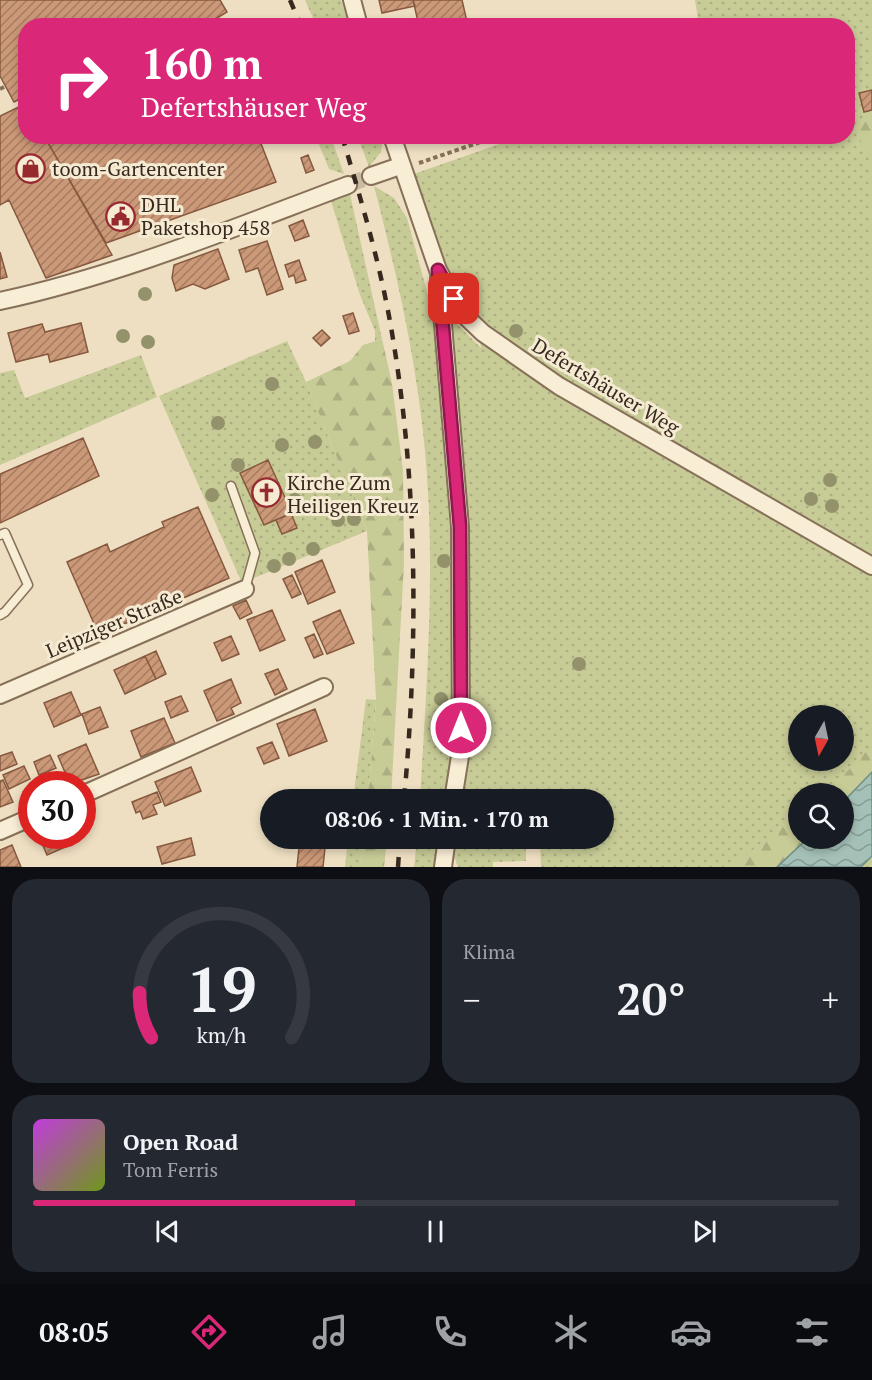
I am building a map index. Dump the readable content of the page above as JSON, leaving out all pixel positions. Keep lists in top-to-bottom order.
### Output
{
  "streets": {
    "street": ["Defertshäuser Weg", "Leipziger Straße"]
  },
  "places": {
    "shop": ["toom-Gartencenter"],
    "public building": ["DHL Paketshop 458"],
    "church": ["Kirche Zum Heiligen Kreuz"]
  },
  "north": "bottom",
  "page": {
    "turn": ["160 m", "Defertshäuser Weg"],
    "limit": "30",
    "trip": "08:06 · 1 Min. · 170 m",
    "tile": "Klima",
    "heat": ["−", "20°", "+"],
    "song": ["Open Road", "Tom Ferris"],
    "tabs": "08:05",
    "gauge": ["19", "km/h"]
  }
}
